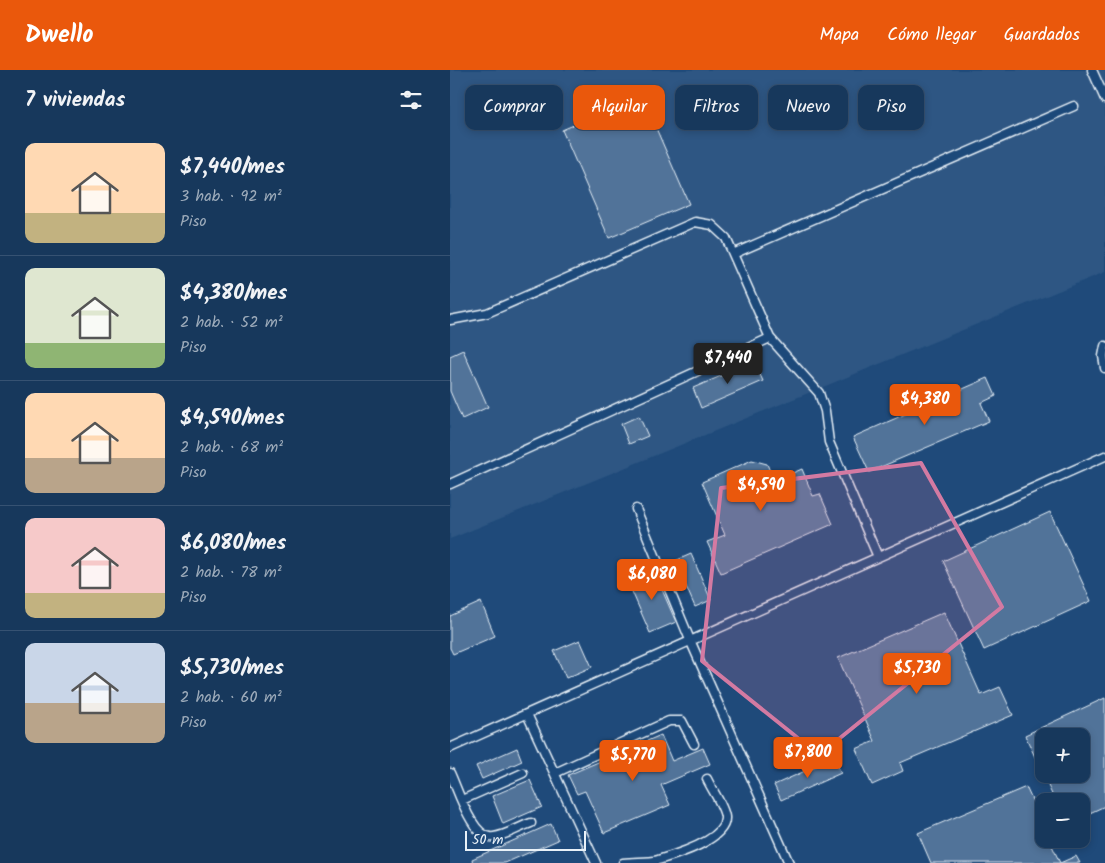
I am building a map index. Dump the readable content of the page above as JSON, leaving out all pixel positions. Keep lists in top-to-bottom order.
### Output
{
  "scale_bar": "50 m",
  "page": {
    "header": "Dwello",
    "nav": ["Mapa", "Cómo llegar", "Guardados"],
    "heading": "7 viviendas",
    "chip": [
      "Comprar",
      "Alquilar",
      "Filtros",
      "Nuevo",
      "Piso"
    ],
    "list": [
      {
        "name": "$7,440/mes",
        "note": "3 hab. · 92 m² · Piso"
      },
      {
        "name": "$4,380/mes",
        "note": "2 hab. · 52 m² · Piso"
      },
      {
        "name": "$4,590/mes",
        "note": "2 hab. · 68 m² · Piso"
      },
      {
        "name": "$6,080/mes",
        "note": "2 hab. · 78 m² · Piso"
      },
      {
        "name": "$5,730/mes",
        "note": "2 hab. · 60 m² · Piso"
      }
    ],
    "price": [
      "$7,440",
      "$4,380",
      "$4,590",
      "$6,080",
      "$5,730",
      "$7,800",
      "$5,770"
    ],
    "map_buttons": ["+", "−"],
    "scale": "50 m"
  }
}
